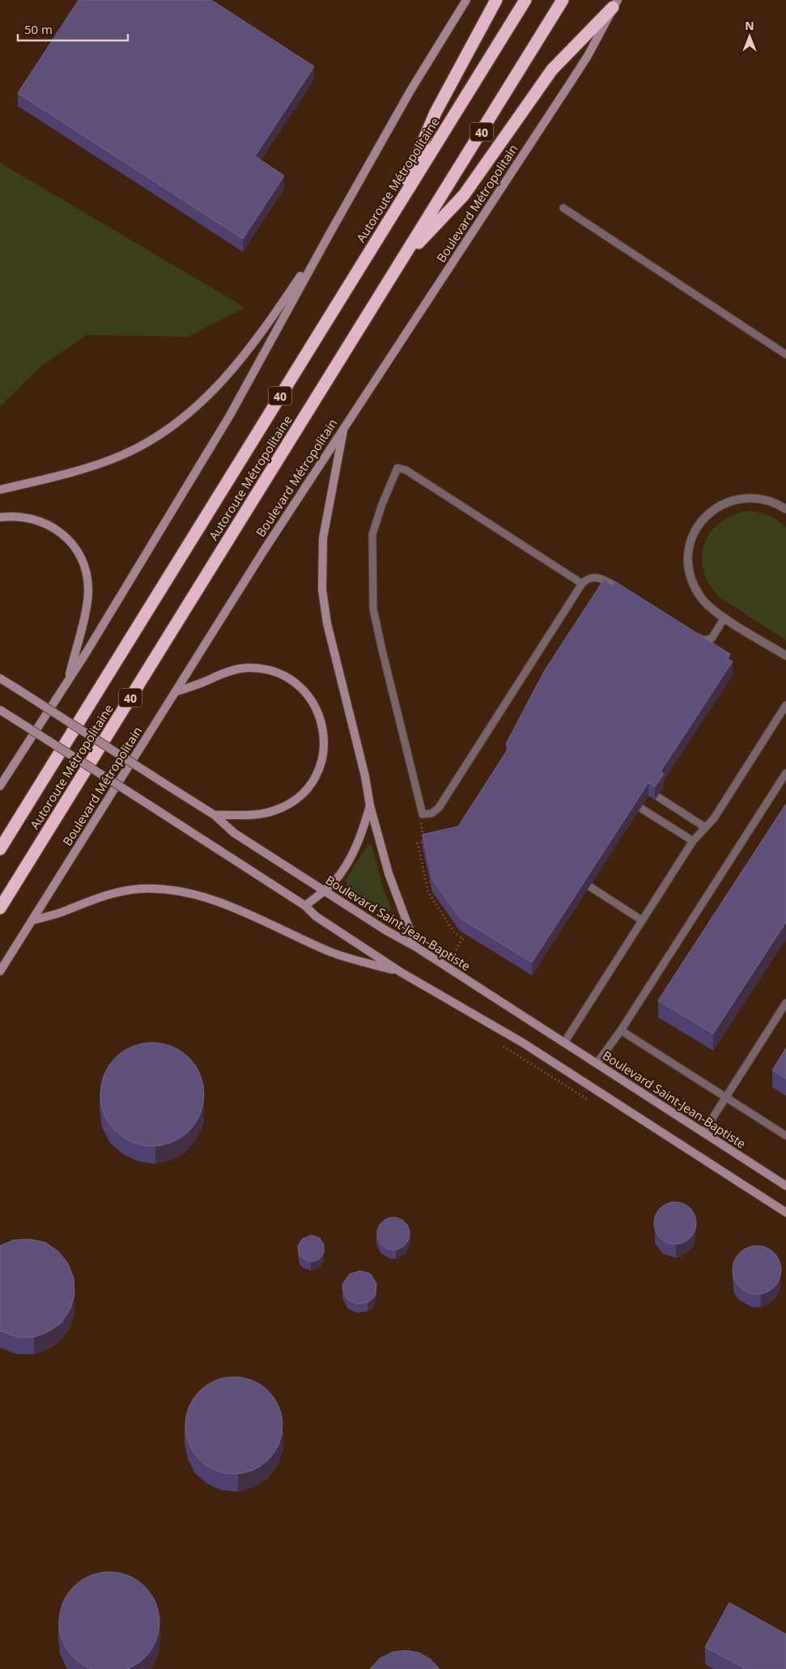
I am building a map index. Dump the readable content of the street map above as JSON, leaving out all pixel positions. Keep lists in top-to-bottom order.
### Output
{
  "streets": {
    "highway": ["40", "Autoroute Métropolitaine"],
    "main road": ["Boulevard Métropolitain", "Boulevard Saint-Jean-Baptiste"]
  },
  "scale_bar": "50 m",
  "north": "top"
}
